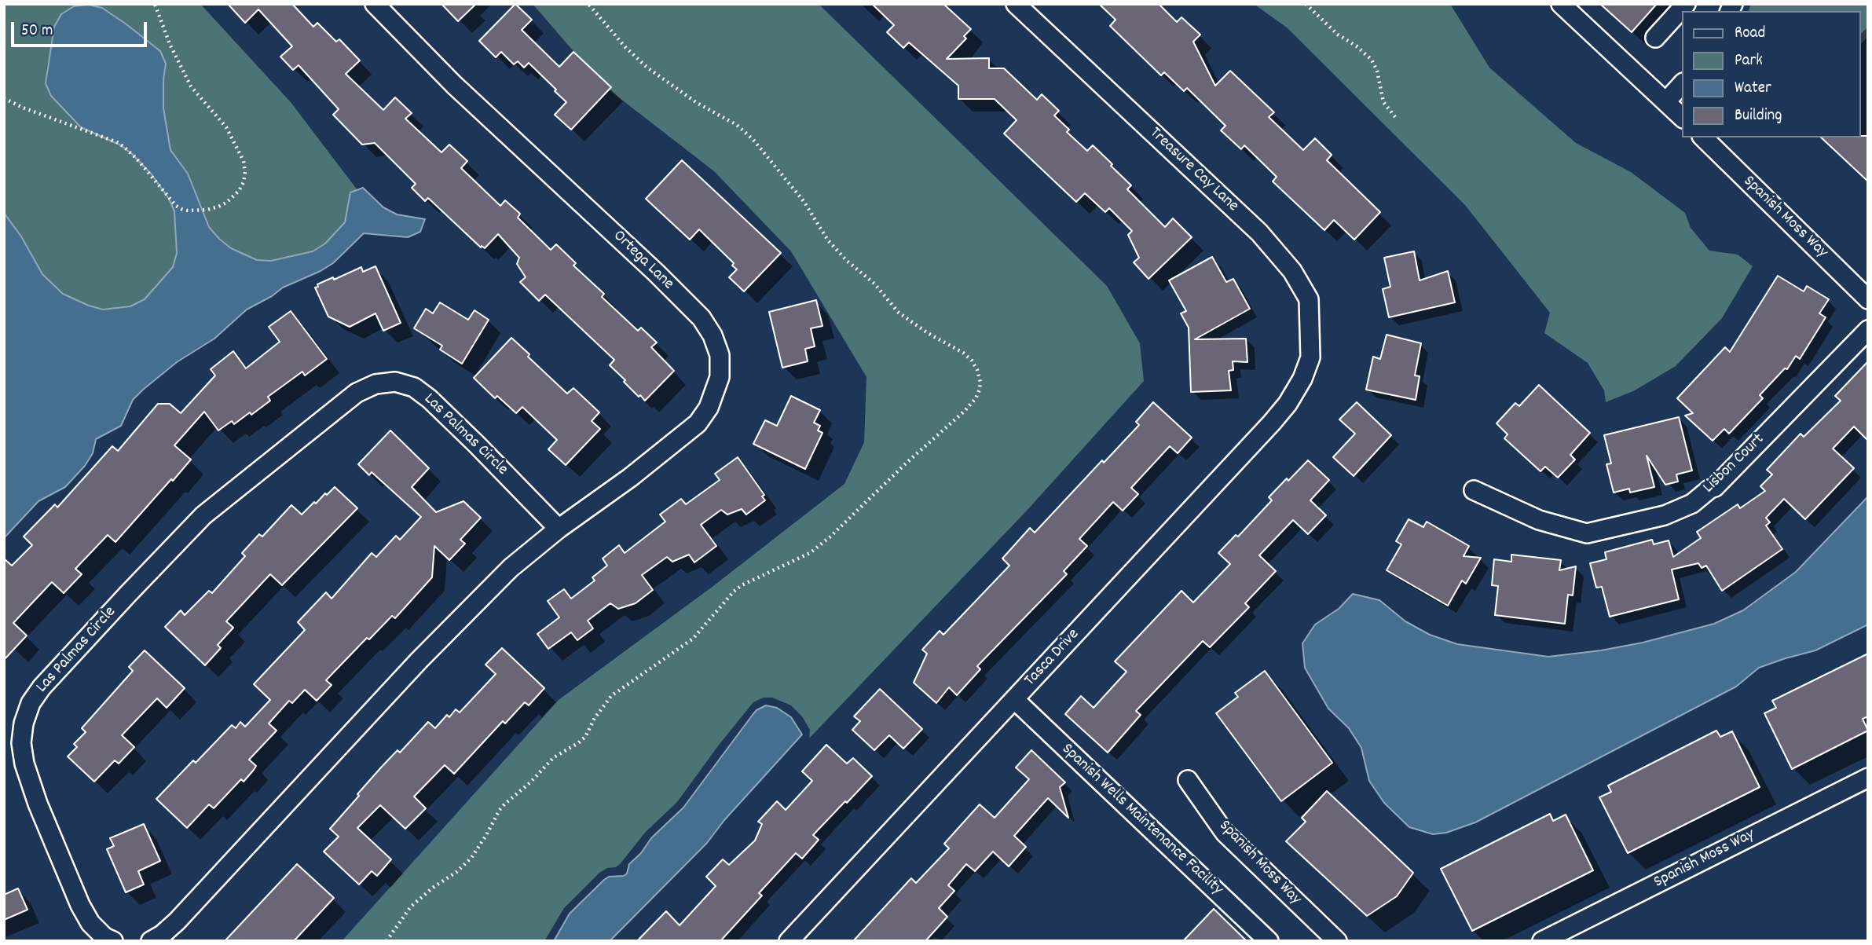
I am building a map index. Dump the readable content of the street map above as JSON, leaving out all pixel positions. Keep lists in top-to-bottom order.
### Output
{
  "streets": {
    "street": [
      "Treasure Cay Lane",
      "Spanish Moss Way",
      "Ortega Lane",
      "Las Palmas Circle",
      "Lisbon Court",
      "Tasca Drive",
      "Spanish Wells Maintenance Facility"
    ]
  },
  "crossings": [
    ["Treasure Cay Lane", "Tasca Drive"],
    ["Ortega Lane", "Las Palmas Circle"],
    ["Tasca Drive", "Spanish Wells Maintenance Facility"]
  ],
  "legend": [
    "Road",
    "Park",
    "Water",
    "Building"
  ],
  "scale_bar": "50 m"
}
